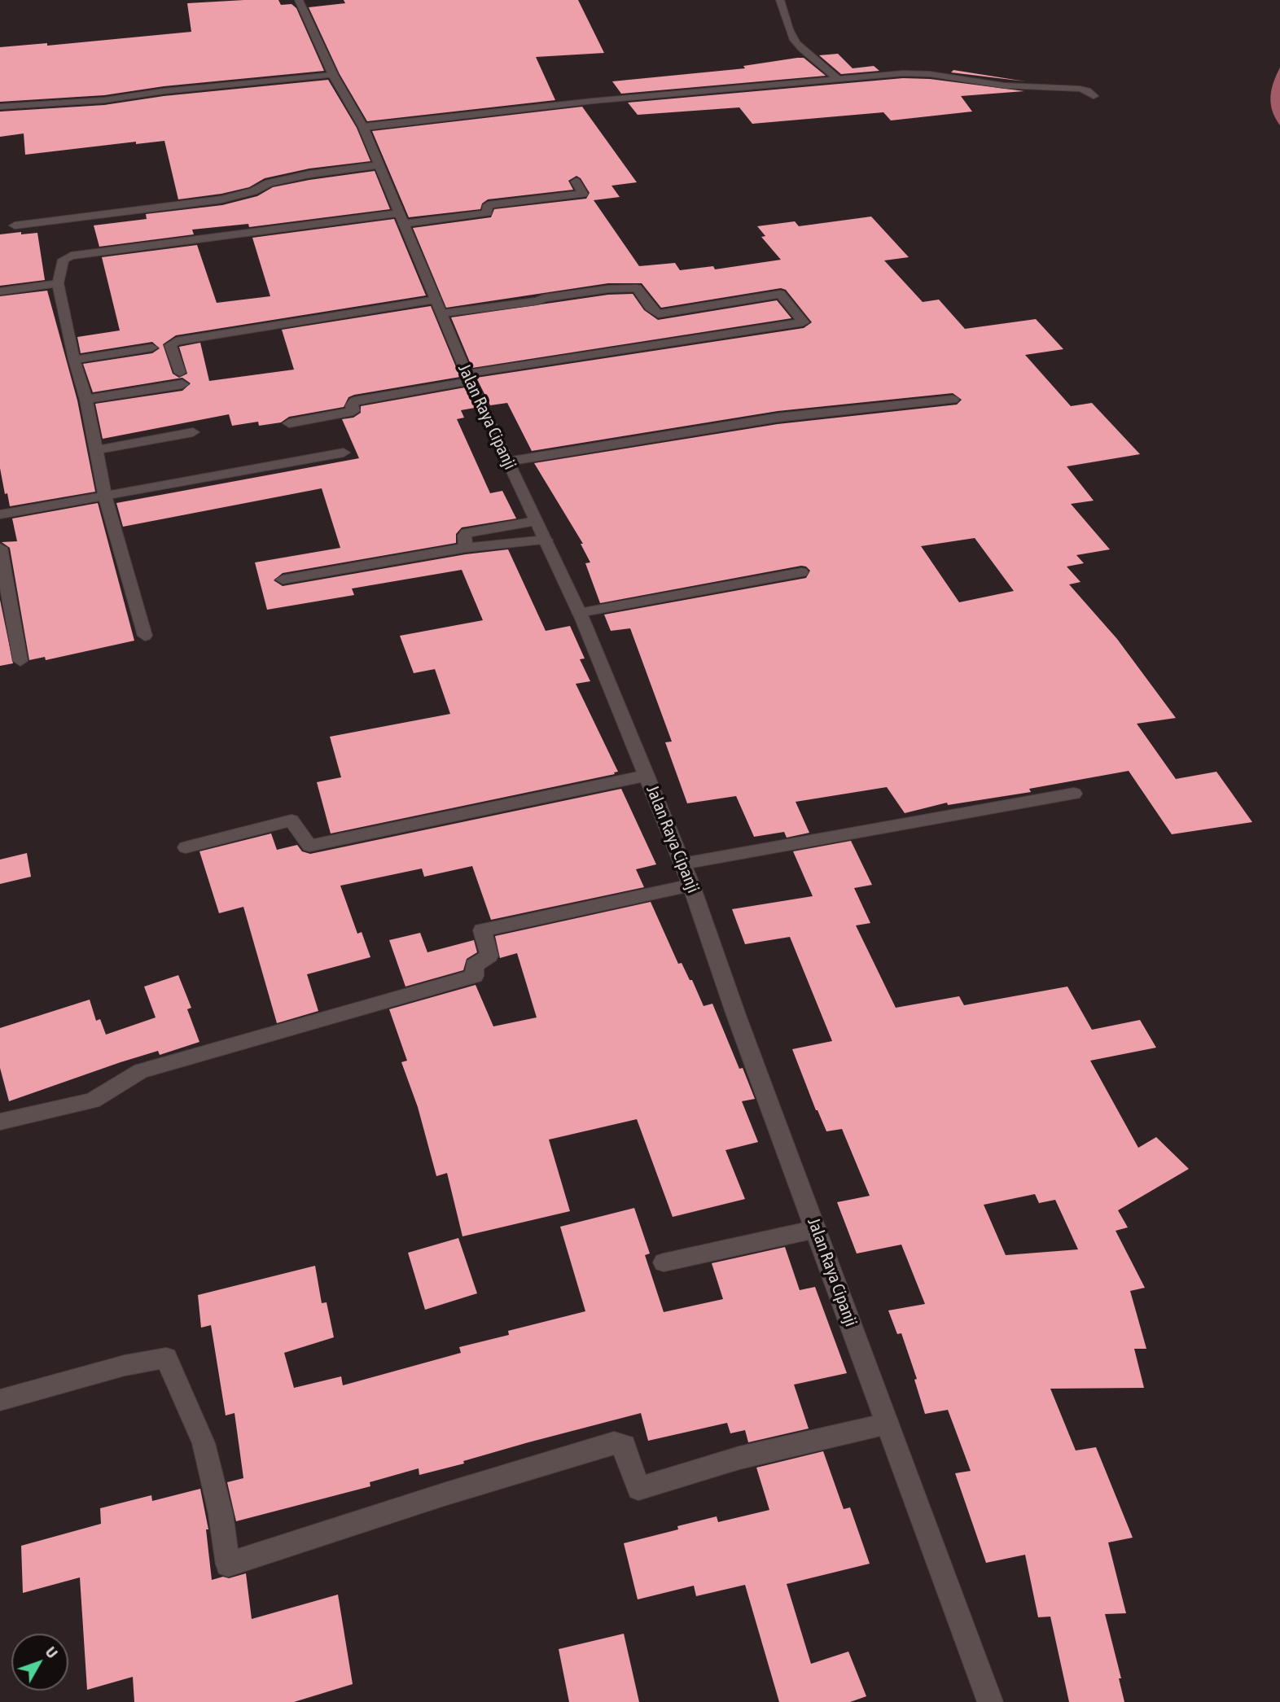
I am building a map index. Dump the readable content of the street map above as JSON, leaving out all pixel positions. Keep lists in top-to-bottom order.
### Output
{
  "streets": {
    "street": ["Jalan Raya Cipanji"]
  },
  "north": "top right"
}
